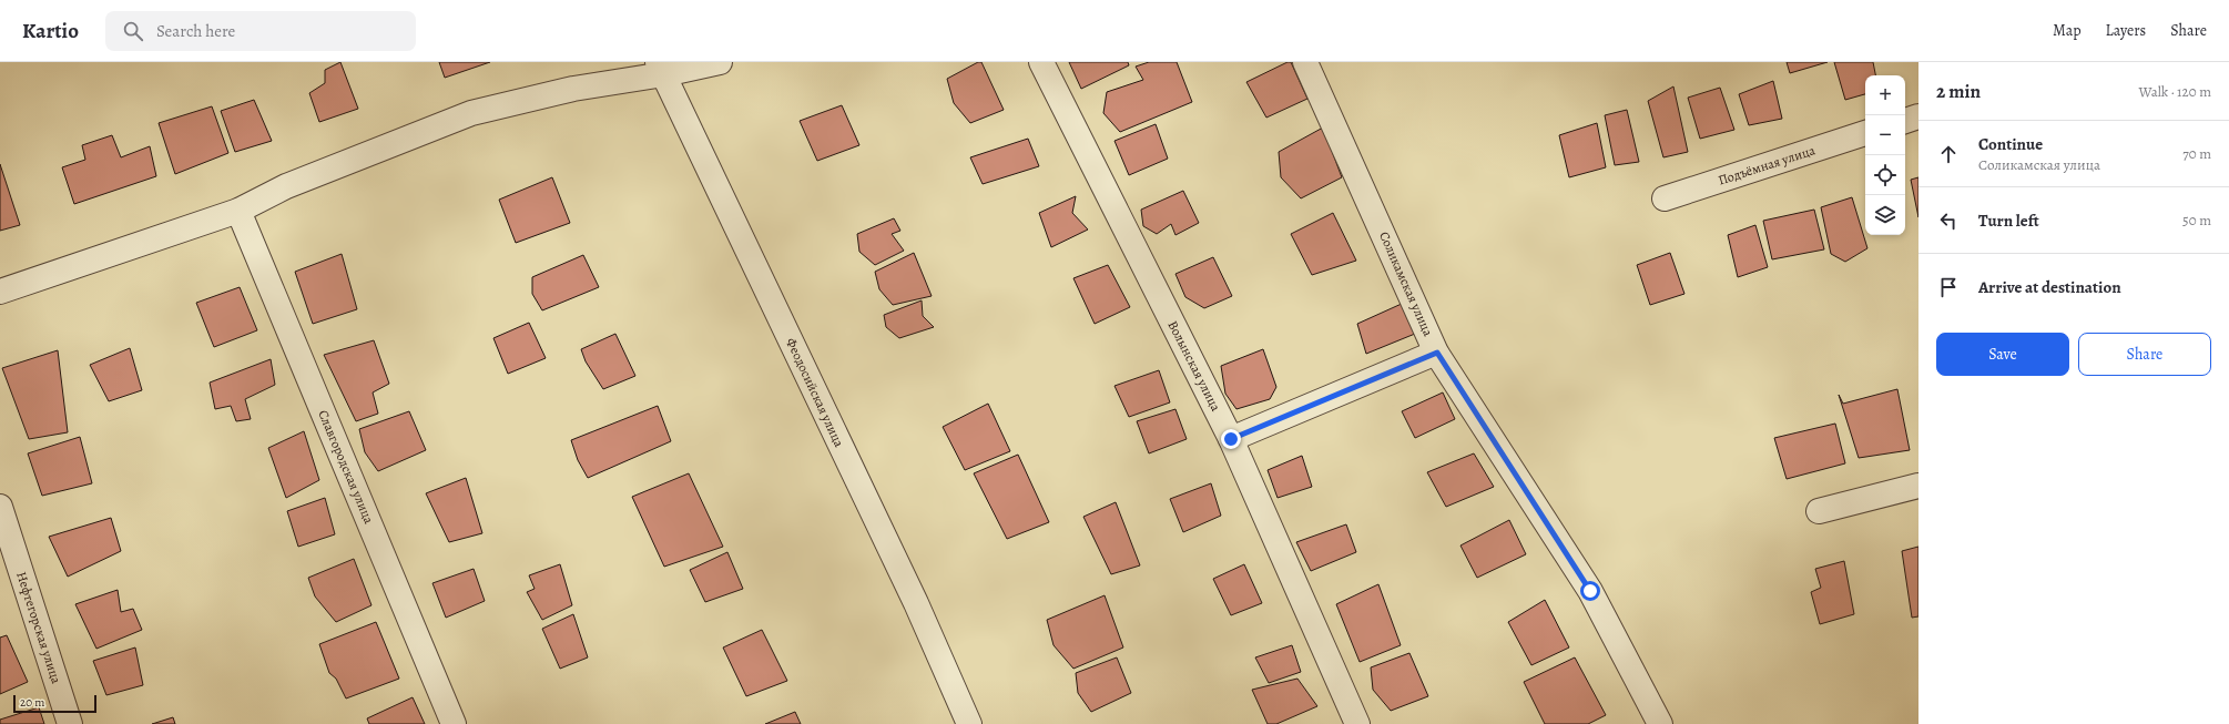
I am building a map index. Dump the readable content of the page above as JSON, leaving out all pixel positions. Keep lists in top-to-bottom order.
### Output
{
  "streets": {
    "street": [
      "Подъёмная улица",
      "Соликамская улица",
      "Волынская улица",
      "Феодосийская улица",
      "Славгородская улица",
      "Нефтегорская улица"
    ]
  },
  "scale_bar": "20 m",
  "page": {
    "header": "Kartio",
    "search": "Search here",
    "nav": ["Map", "Layers", "Share"],
    "heading": ["2 min", "Walk · 120 m"],
    "map_buttons": ["+", "−"],
    "list": [
      ["Continue", "Соликамская улица", "70 m"],
      ["Turn left", "50 m"],
      "Arrive at destination"
    ],
    "buttons": ["Save", "Share"],
    "scale": "20 m"
  }
}
